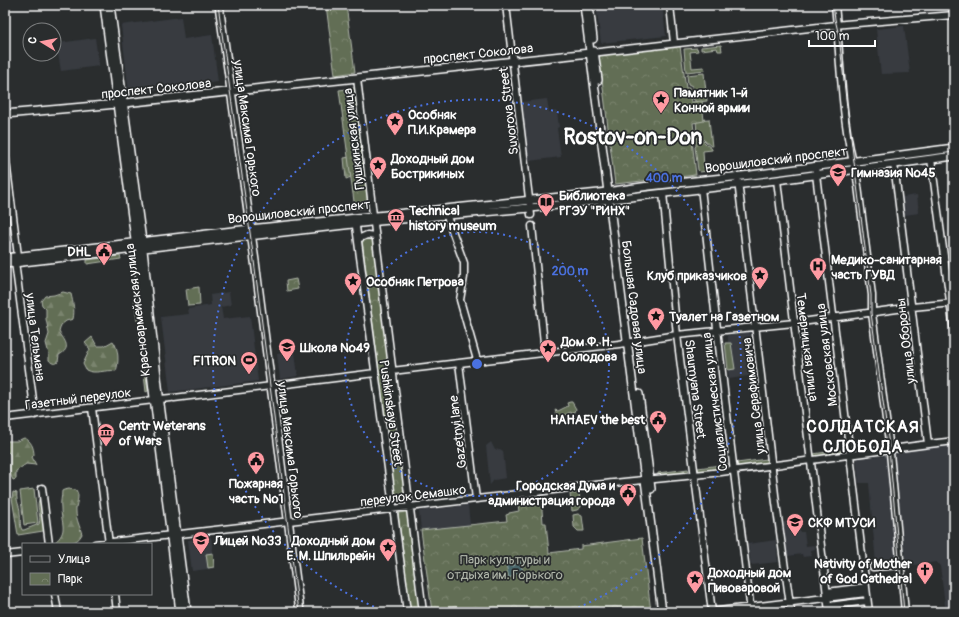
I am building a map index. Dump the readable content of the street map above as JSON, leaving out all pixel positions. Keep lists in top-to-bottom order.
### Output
{
  "streets": {
    "main road": [
      "проспект Соколова",
      "улица Максима Горького",
      "Ворошиловский проспект",
      "Большая Садовая улица",
      "Красноармейская улица"
    ],
    "street": [
      "Suvorova Street",
      "Пушкинская улица",
      "улица Тельмана",
      "улица Обороны",
      "Темерницкая улица",
      "Московская улица",
      "Shaumyana Street",
      "улица Серафимовича",
      "Газетный переулок",
      "Социалистическая улица",
      "Pushkinskaya Street",
      "Gazetnyi lane",
      "переулок Семашко"
    ]
  },
  "crossings": [
    ["проспект Соколова", "Suvorova Street"],
    ["проспект Соколова", "улица Максима Горького"],
    ["проспект Соколова", "Пушкинская улица"],
    ["проспект Соколова", "Большая Садовая улица"],
    ["проспект Соколова", "Красноармейская улица"],
    ["Suvorova Street", "Ворошиловский проспект"],
    ["улица Максима Горького", "Ворошиловский проспект"],
    ["улица Максима Горького", "Газетный переулок"],
    ["улица Максима Горького", "переулок Семашко"],
    ["Пушкинская улица", "Ворошиловский проспект"],
    ["Пушкинская улица", "Pushkinskaya Street"],
    ["Ворошиловский проспект", "Большая Садовая улица"],
    ["Ворошиловский проспект", "Красноармейская улица"],
    ["Ворошиловский проспект", "улица Тельмана"],
    ["Ворошиловский проспект", "улица Обороны"],
    ["Ворошиловский проспект", "Темерницкая улица"],
    ["Ворошиловский проспект", "Московская улица"],
    ["Ворошиловский проспект", "Shaumyana Street"],
    ["Ворошиловский проспект", "улица Серафимовича"],
    ["Ворошиловский проспект", "Социалистическая улица"],
    ["Ворошиловский проспект", "Pushkinskaya Street"],
    ["Большая Садовая улица", "переулок Семашко"],
    ["Красноармейская улица", "Газетный переулок"],
    ["Красноармейская улица", "переулок Семашко"],
    ["улица Тельмана", "Газетный переулок"],
    ["улица Обороны", "переулок Семашко"],
    ["Темерницкая улица", "переулок Семашко"],
    ["Московская улица", "переулок Семашко"],
    ["Shaumyana Street", "переулок Семашко"],
    ["улица Серафимовича", "переулок Семашко"],
    ["Газетный переулок", "Pushkinskaya Street"],
    ["Социалистическая улица", "переулок Семашко"],
    ["Pushkinskaya Street", "переулок Семашко"],
    ["Gazetnyi lane", "переулок Семашко"]
  ],
  "districts": ["Rostov-on-Don", "СОЛДАТСКАЯ СЛОБОДА"],
  "parks": ["Парк культуры и отдыха им. Горького"],
  "places": {
    "place": [
      "Памятник 1-й Конной армии",
      "Особняк П.И.Крамера",
      "Доходный дом Бострикиных",
      "Клуб приказчиков",
      "Особняк Петрова",
      "Туалет на Газетном",
      "Дом Ф. Н. Солодова",
      "Доходный дом Е. М. Шпильрейн",
      "Доходный дом Пивоваровой"
    ],
    "school or university": [
      "Гимназия №45",
      "Школа №49",
      "СКФ МТУСИ",
      "Лицей №33"
    ],
    "library": ["Библиотека РГЭУ \"РИНХ\""],
    "museum": ["Technical history museum", "Centr Weterans of Wars"],
    "public building": [
      "DHL",
      "HAHAEV the best",
      "Пожарная часть №1",
      "Городская Дума и администрация города"
    ],
    "hospital": ["Медико-санитарная часть ГУВД"],
    "sports": ["FITRON"],
    "church": ["Nativity of Mother of God Cathedral"]
  },
  "legend": ["Улица", "Парк"],
  "scale_bar": "100 m",
  "north": "left",
  "rings": ["400 m", "200 m"]
}
